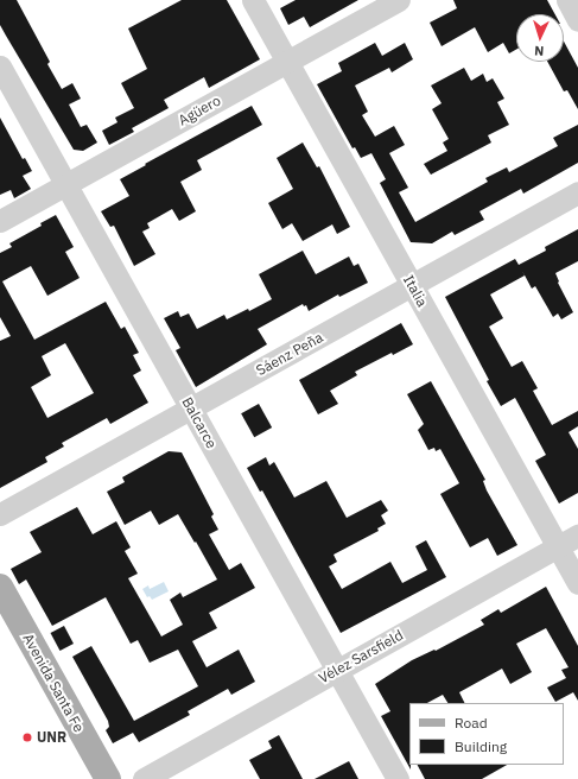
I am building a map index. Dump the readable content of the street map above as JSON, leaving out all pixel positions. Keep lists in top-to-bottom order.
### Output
{
  "streets": {
    "main road": ["Avenida Santa Fe"],
    "street": [
      "Agüero",
      "Italia",
      "Sáenz Peña",
      "Balcarce",
      "Vélez Sarsfield"
    ]
  },
  "crossings": [
    ["Agüero", "Italia"],
    ["Agüero", "Balcarce"],
    ["Italia", "Sáenz Peña"],
    ["Italia", "Vélez Sarsfield"],
    ["Sáenz Peña", "Balcarce"],
    ["Balcarce", "Vélez Sarsfield"]
  ],
  "places": ["UNR"],
  "legend": ["Road", "Building"],
  "north": "bottom"
}
